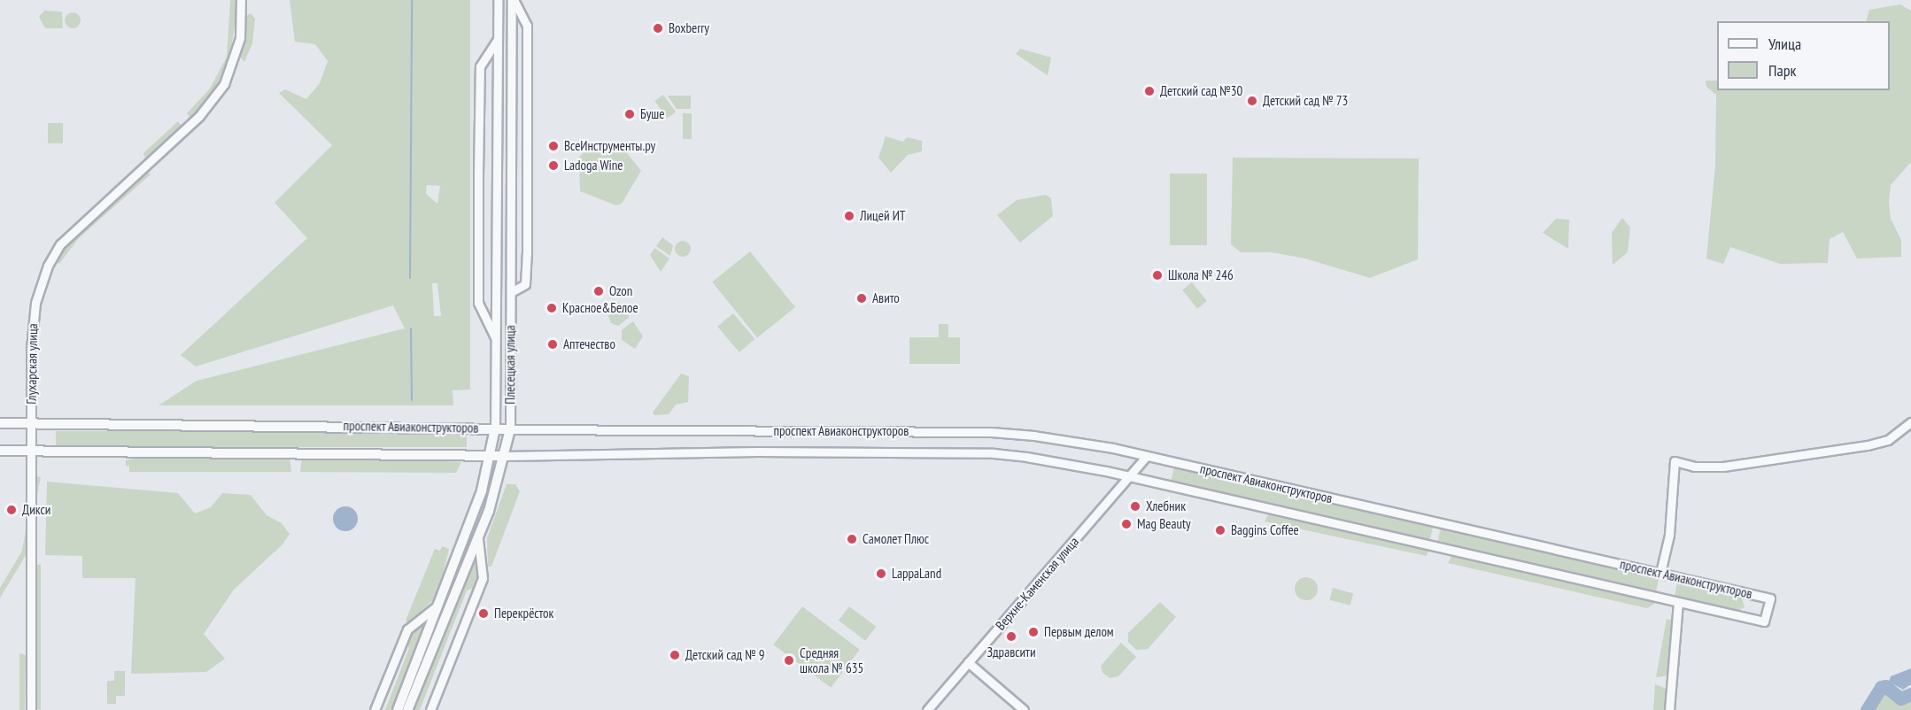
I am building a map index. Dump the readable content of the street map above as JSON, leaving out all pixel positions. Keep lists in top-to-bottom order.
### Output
{
  "streets": {
    "street": [
      "Глухарская улица",
      "Плесецкая улица",
      "проспект Авиаконструкторов",
      "Верхне-Каменская улица"
    ]
  },
  "crossings": [
    ["Глухарская улица", "проспект Авиаконструкторов"],
    ["Плесецкая улица", "проспект Авиаконструкторов"],
    ["проспект Авиаконструкторов", "Верхне-Каменская улица"]
  ],
  "places": [
    "Boxberry",
    "Детский сад №30",
    "Детский сад № 73",
    "Буше",
    "ВсеИнструменты.ру",
    "Ladoga Wine",
    "Лицей ИТ",
    "Школа № 246",
    "Ozon",
    "Авито",
    "Красное&Белое",
    "Аптечество",
    "Хлебник",
    "Дикси",
    "Mag Beauty",
    "Baggins Coffee",
    "Самолет Плюс",
    "LappaLand",
    "Перекрёсток",
    "Первым делом",
    "Здравсити",
    "Детский сад № 9",
    "Средняя школа № 635"
  ],
  "legend": ["Улица", "Парк"]
}
